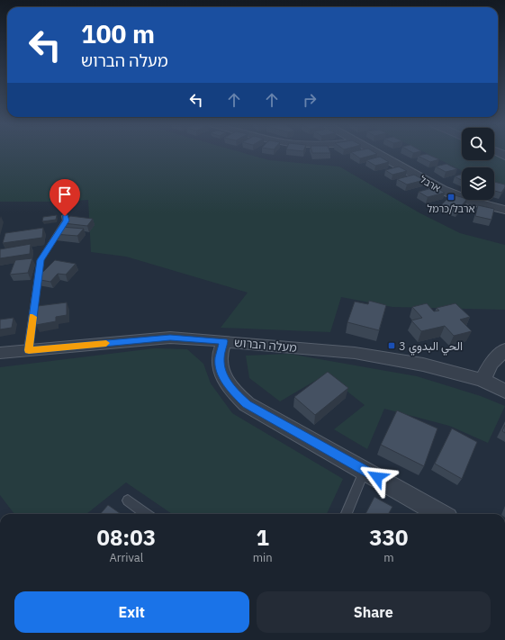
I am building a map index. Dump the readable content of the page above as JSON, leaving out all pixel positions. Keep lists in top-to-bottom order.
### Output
{
  "streets": {
    "street": ["ארבל", "מעלה הברוש"]
  },
  "places": {
    "transit": ["ארבל/כרמל", "الحي البدوي 3"]
  },
  "page": {
    "turn": ["100 m", "מעלה הברוש"],
    "eta": [
      "08:03",
      "Arrival",
      "1",
      "min",
      "330",
      "m"
    ],
    "buttons": ["Exit", "Share"]
  }
}
